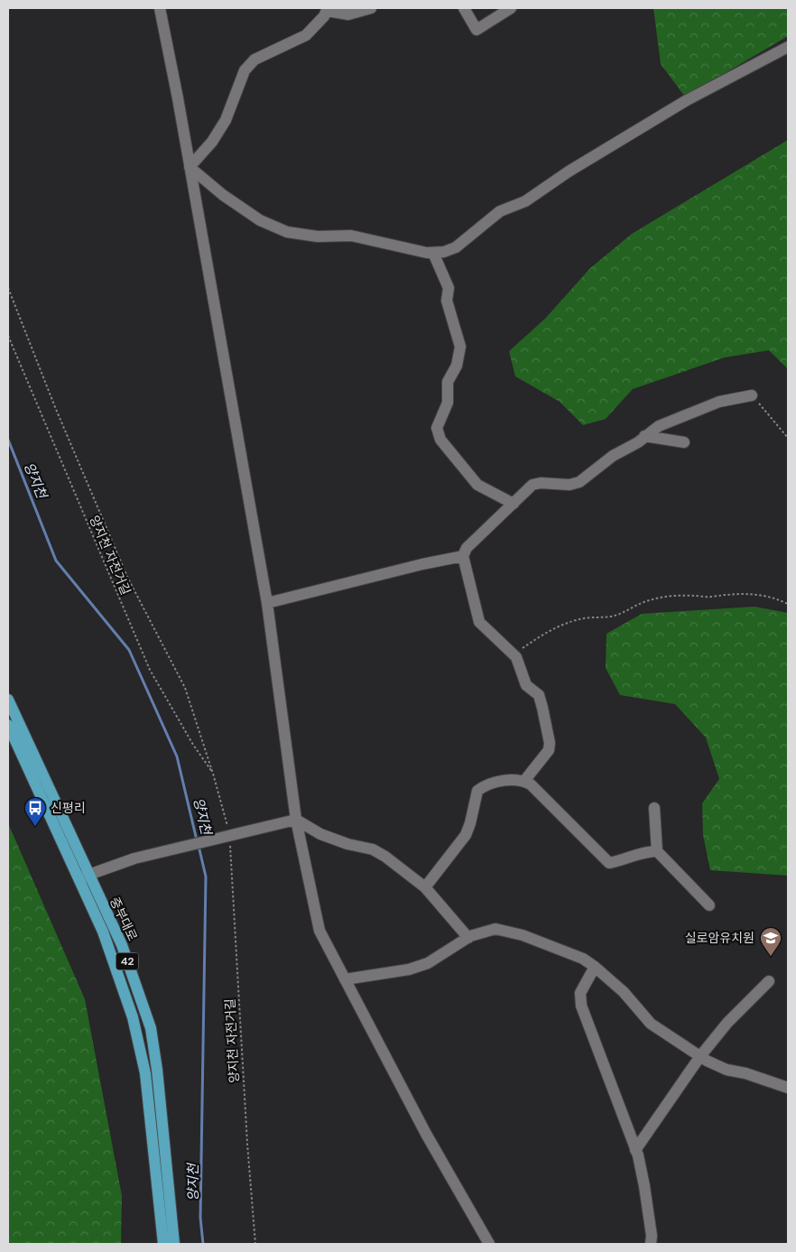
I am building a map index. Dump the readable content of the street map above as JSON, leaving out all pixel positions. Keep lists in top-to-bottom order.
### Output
{
  "streets": {
    "main road": ["중부대로", "42"],
    "path": ["양지천 자전거길"]
  },
  "water": ["양지천"],
  "places": {
    "bus stop": ["신평리"],
    "school or university": ["실로암유치원"]
  }
}
